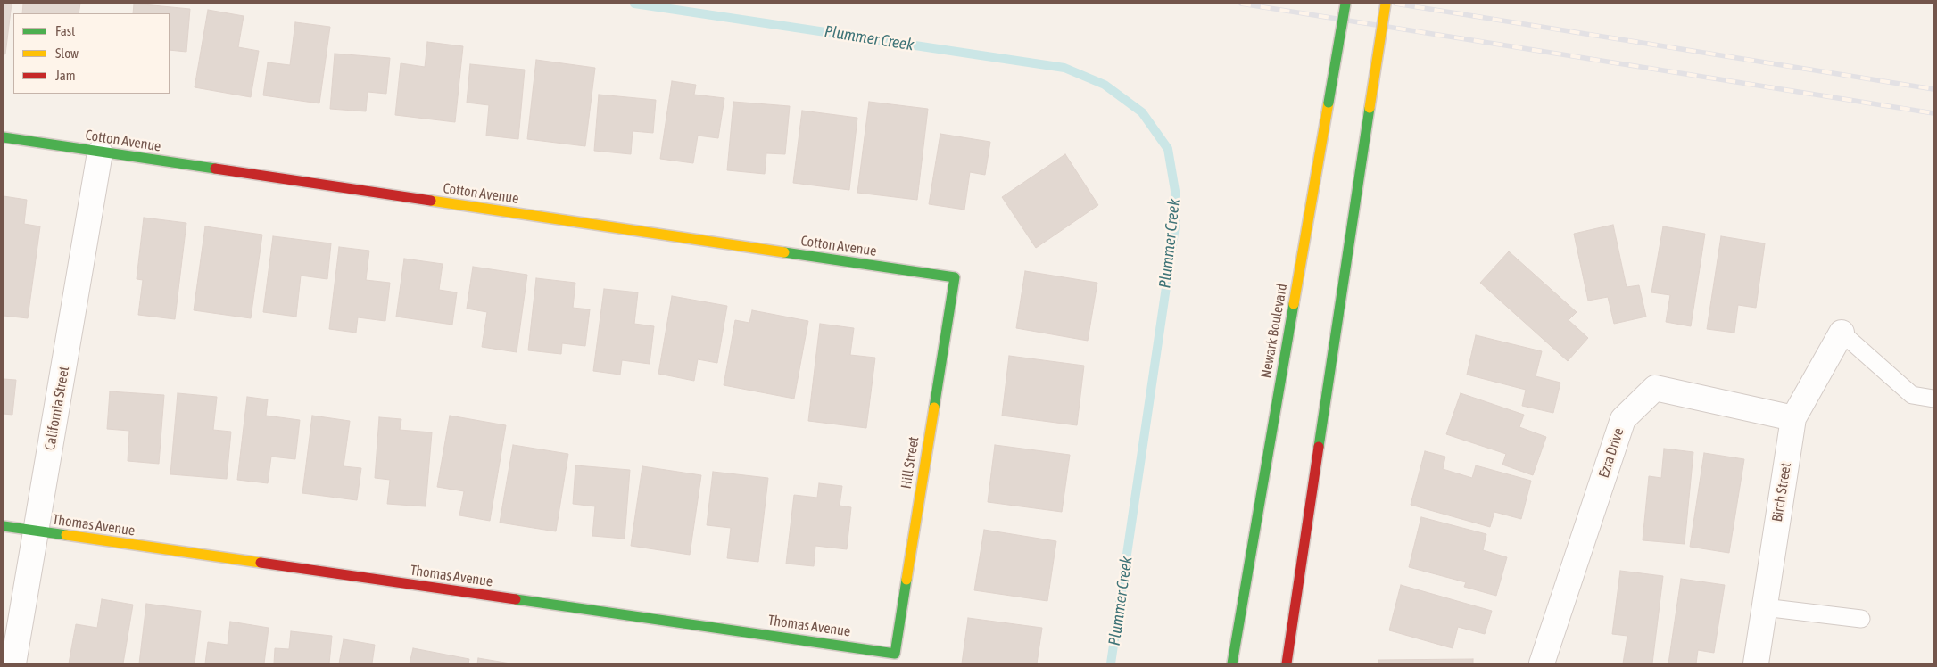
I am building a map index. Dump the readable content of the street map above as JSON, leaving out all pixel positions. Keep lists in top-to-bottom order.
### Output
{
  "streets": {
    "street": [
      "Cotton Avenue",
      "Newark Boulevard",
      "California Street",
      "Ezra Drive",
      "Hill Street",
      "Birch Street",
      "Thomas Avenue"
    ]
  },
  "crossings": [
    ["Cotton Avenue", "California Street"],
    ["Cotton Avenue", "Hill Street"],
    ["California Street", "Thomas Avenue"],
    ["Ezra Drive", "Birch Street"],
    ["Hill Street", "Thomas Avenue"]
  ],
  "water": ["Plummer Creek"],
  "legend": ["Fast", "Slow", "Jam"]
}
